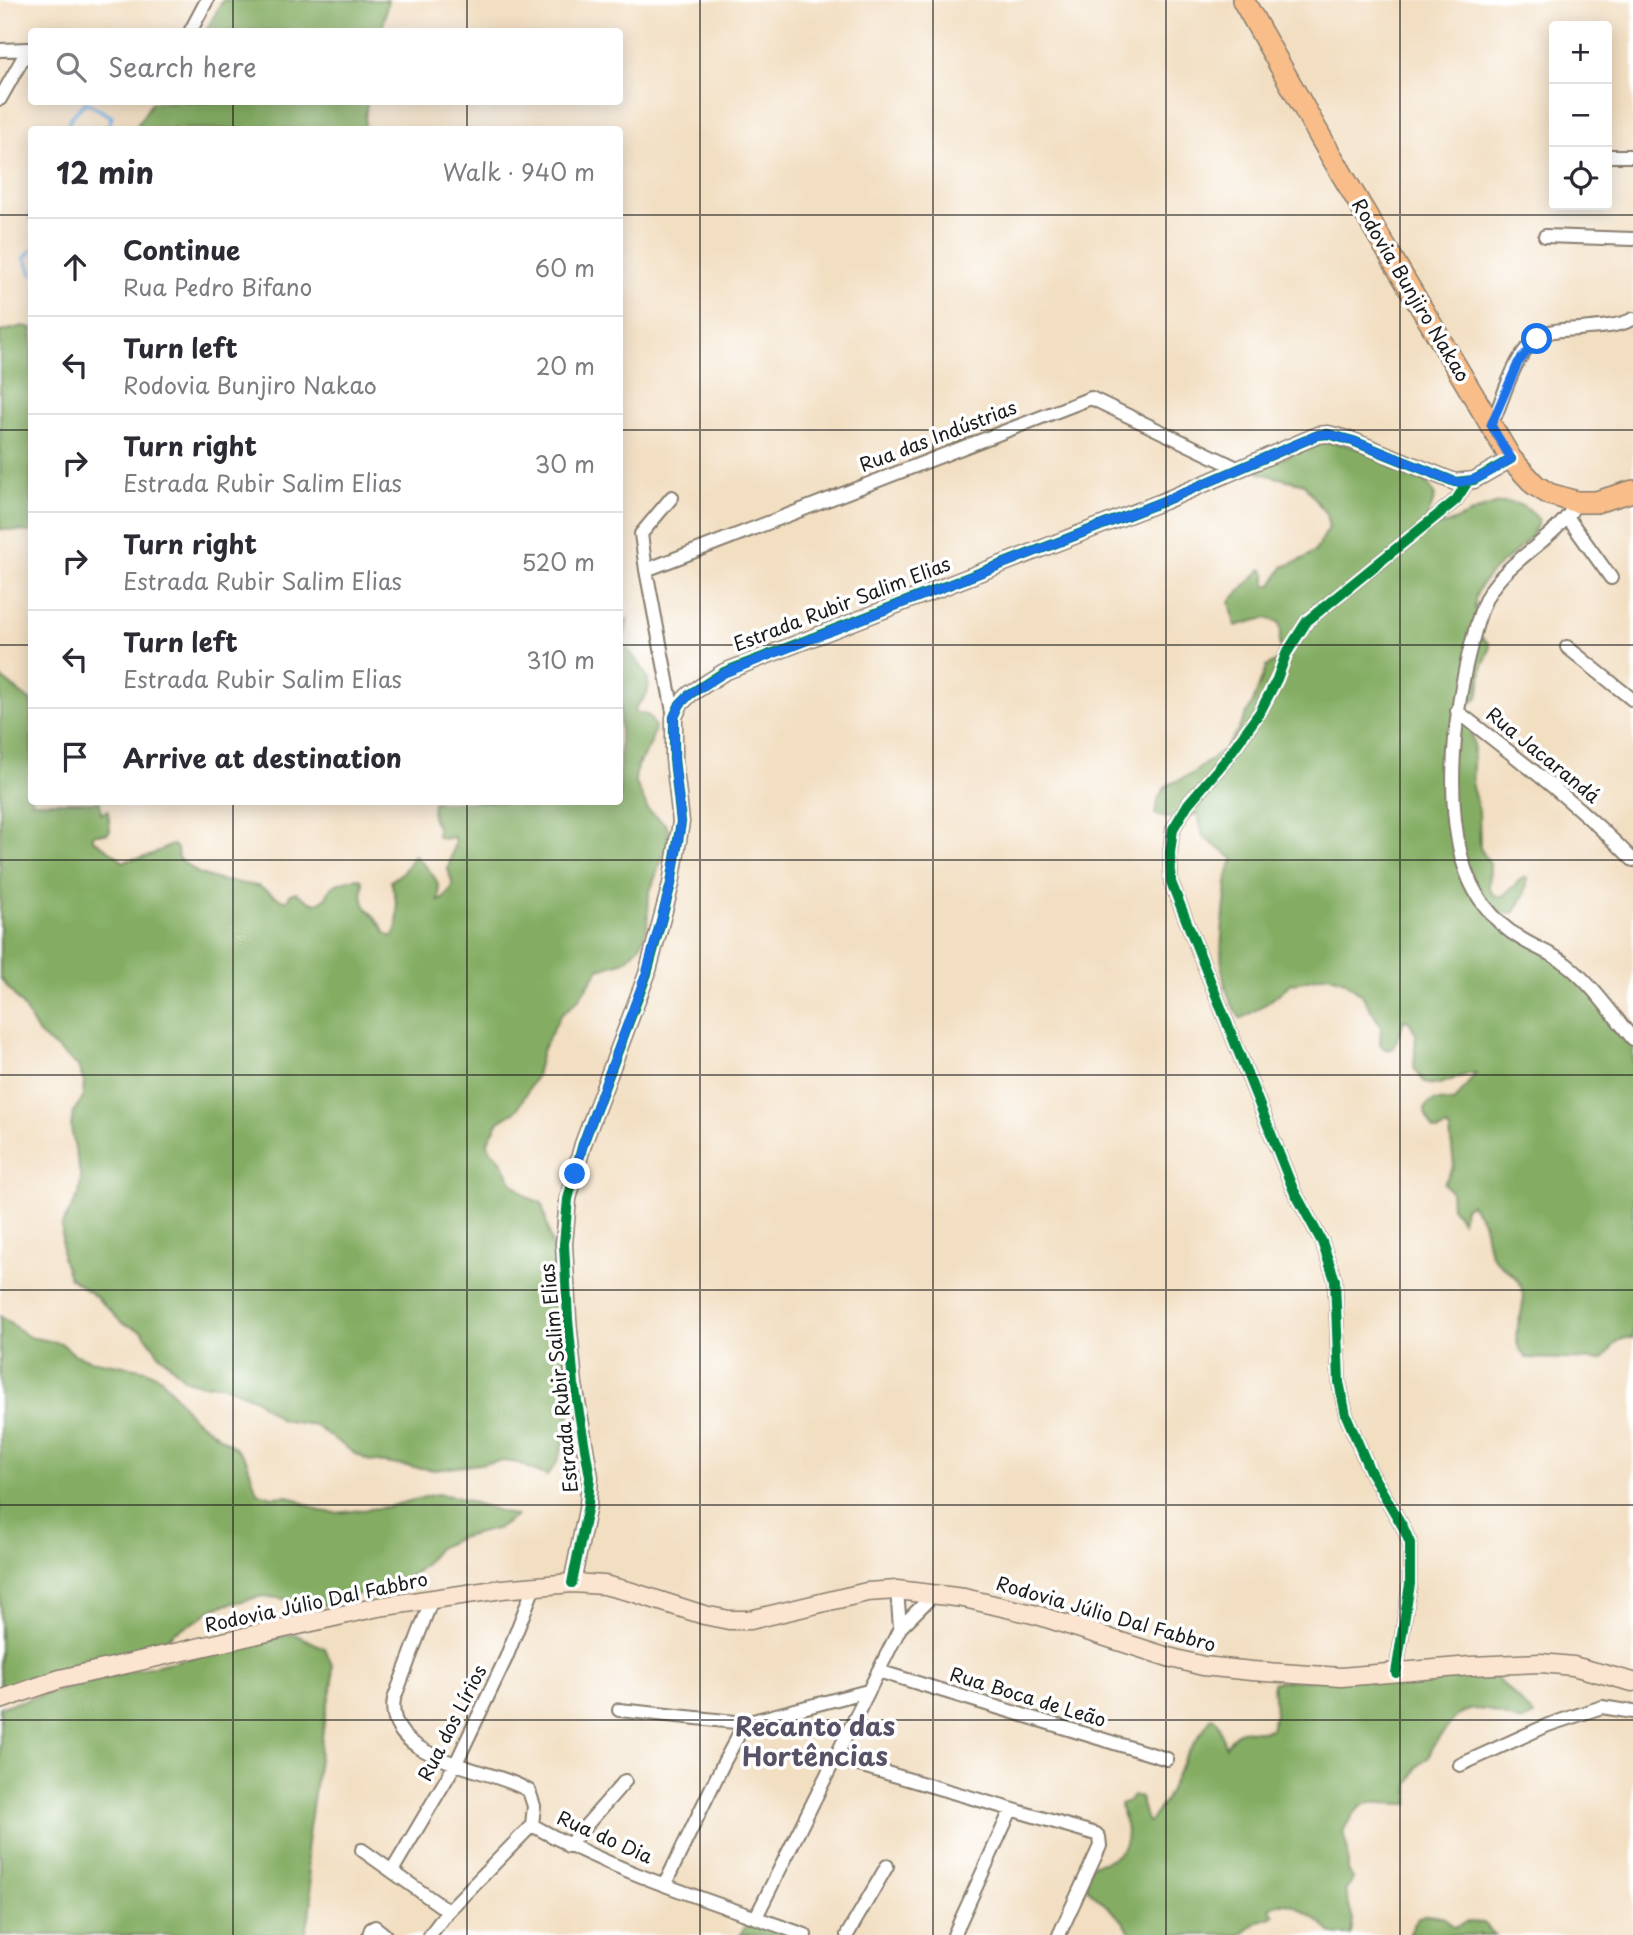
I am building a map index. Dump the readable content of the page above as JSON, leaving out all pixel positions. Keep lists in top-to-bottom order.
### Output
{
  "streets": {
    "main road": ["Rodovia Bunjiro Nakao", "Rodovia Júlio Dal Fabbro"],
    "street": [
      "Rua das Indústrias",
      "Estrada Rubir Salim Elias",
      "Rua Jacarandá",
      "Rua Boca de Leão",
      "Rua dos Lírios",
      "Rua do Dia"
    ]
  },
  "crossings": [
    ["Rua das Indústrias", "Estrada Rubir Salim Elias"],
    ["Estrada Rubir Salim Elias", "Rodovia Júlio Dal Fabbro"],
    ["Rodovia Júlio Dal Fabbro", "Rua dos Lírios"]
  ],
  "districts": ["Recanto das Hortências"],
  "page": {
    "map_buttons": ["+", "−"],
    "search": "Search here",
    "heading": ["12 min", "Walk · 940 m"],
    "list": [
      ["Continue", "Rua Pedro Bifano", "60 m"],
      ["Turn left", "Rodovia Bunjiro Nakao", "20 m"],
      ["Turn right", "Estrada Rubir Salim Elias", "30 m"],
      ["Turn right", "Estrada Rubir Salim Elias", "520 m"],
      ["Turn left", "Estrada Rubir Salim Elias", "310 m"],
      "Arrive at destination"
    ]
  }
}
